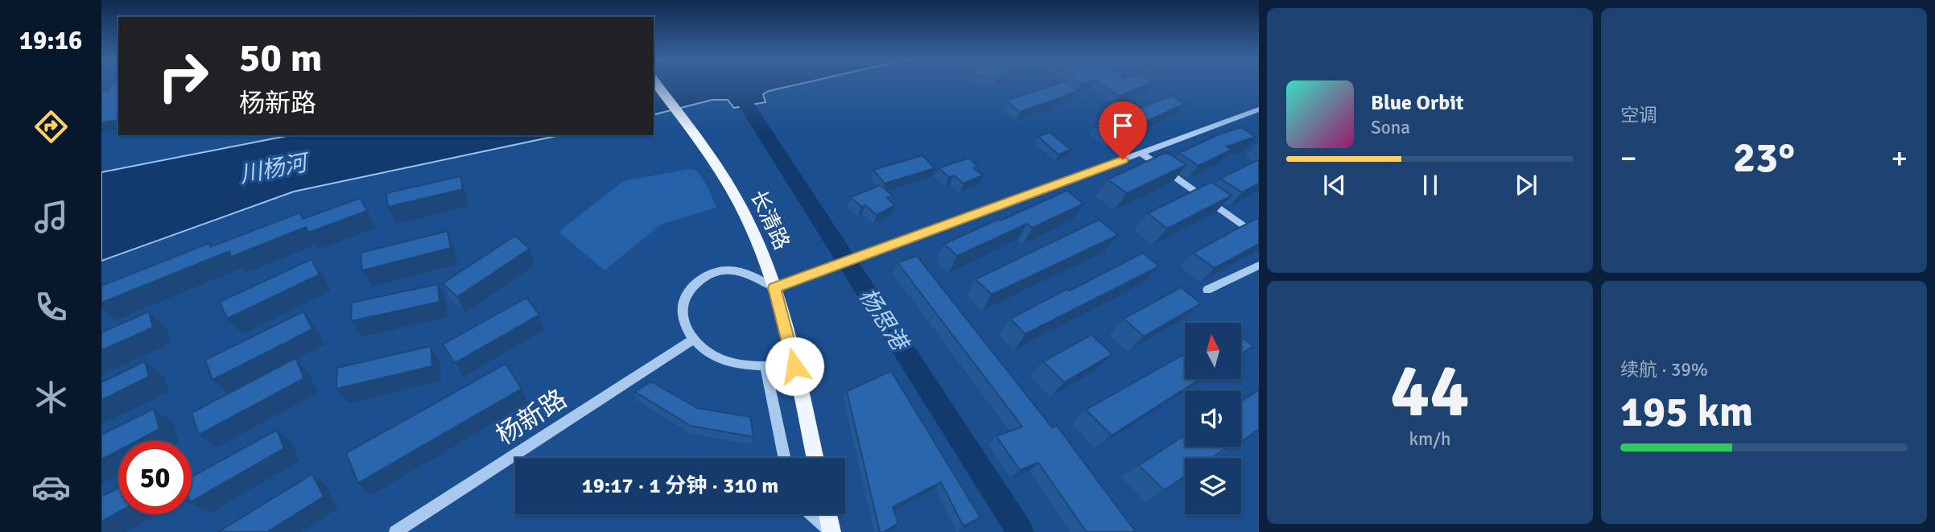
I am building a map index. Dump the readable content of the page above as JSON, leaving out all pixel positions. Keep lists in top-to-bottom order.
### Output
{
  "streets": {
    "main road": ["长清路"],
    "street": ["杨新路"]
  },
  "crossings": [
    ["长清路", "杨新路"]
  ],
  "water": ["川杨河", "杨思港"],
  "north": "top",
  "page": {
    "tabs": "19:16",
    "tile": [
      "空调",
      ["44", "km/h"],
      ["续航 · 39%", "195 km"]
    ],
    "turn": ["50 m", "杨新路"],
    "song": ["Blue Orbit", "Sona"],
    "heat": ["−", "23°", "+"],
    "limit": "50",
    "trip": "19:17 · 1 分钟 · 310 m"
  }
}
